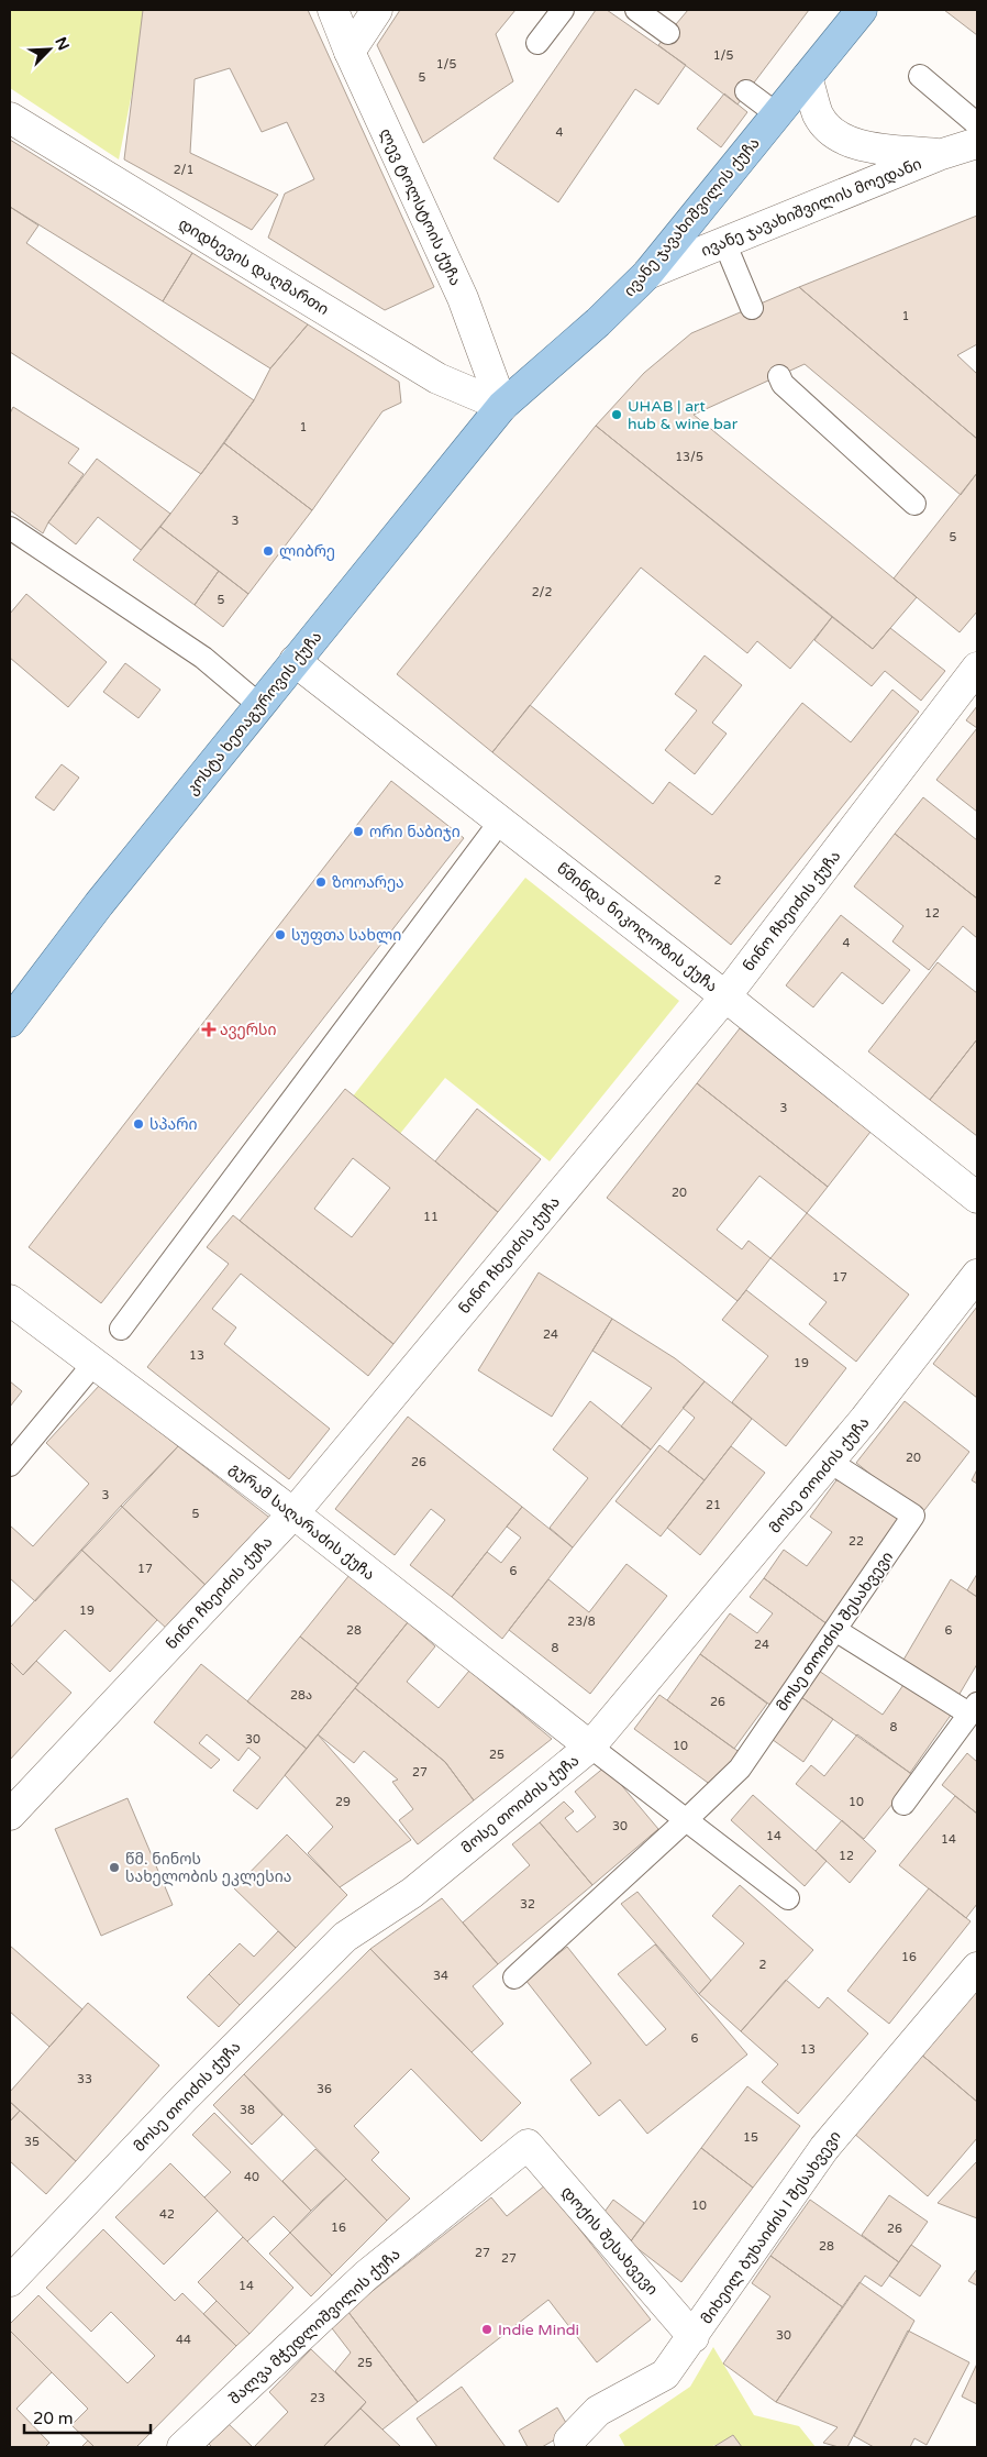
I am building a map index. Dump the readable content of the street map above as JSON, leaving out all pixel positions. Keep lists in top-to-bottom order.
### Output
{
  "streets": {
    "main road": ["ივანე ჯავახიშვილის ქუჩა", "კოსტა ხეთაგუროვის ქუჩა"],
    "street": [
      "ლევ ტოლსტოის ქუჩა",
      "ივანე ჯავახიშვილის მოედანი",
      "დიდხევის დაღმართი",
      "ნინო ჩხეიძის ქუჩა",
      "წმინდა ნიკოლოზის ქუჩა",
      "მოსე თოიძის ქუჩა",
      "გურამ საღარაძის ქუჩა",
      "მიხეილ ბუხაიძის I შესახვევი",
      "დოქის შესახვევი",
      "შალვა მჭედლიშვილის ქუჩა"
    ],
    "lane": ["მოსე თოიძის შესახვევი"]
  },
  "crossings": [
    ["ლევ ტოლსტოის ქუჩა", "ივანე ჯავახიშვილის ქუჩა"],
    ["ლევ ტოლსტოის ქუჩა", "დიდხევის დაღმართი"],
    ["ლევ ტოლსტოის ქუჩა", "კოსტა ხეთაგუროვის ქუჩა"],
    ["ივანე ჯავახიშვილის მოედანი", "ივანე ჯავახიშვილის ქუჩა"],
    ["ივანე ჯავახიშვილის ქუჩა", "დიდხევის დაღმართი"],
    ["ივანე ჯავახიშვილის ქუჩა", "კოსტა ხეთაგუროვის ქუჩა"],
    ["დიდხევის დაღმართი", "კოსტა ხეთაგუროვის ქუჩა"],
    ["კოსტა ხეთაგუროვის ქუჩა", "წმინდა ნიკოლოზის ქუჩა"],
    ["ნინო ჩხეიძის ქუჩა", "წმინდა ნიკოლოზის ქუჩა"],
    ["ნინო ჩხეიძის ქუჩა", "გურამ საღარაძის ქუჩა"],
    ["მოსე თოიძის ქუჩა", "გურამ საღარაძის ქუჩა"],
    ["მოსე თოიძის ქუჩა", "მოსე თოიძის შესახვევი"],
    ["მიხეილ ბუხაიძის I შესახვევი", "დოქის შესახვევი"],
    ["დოქის შესახვევი", "შალვა მჭედლიშვილის ქუჩა"]
  ],
  "places": {
    "other": [
      "UHAB | art hub & wine bar",
      "ლიბრე",
      "ორი ნაბიჯი",
      "ზოოარეა",
      "სუფთა სახლი",
      "სპარი",
      "წმ. ნინოს სახელობის ეკლესია",
      "Indie Mindi"
    ],
    "health": ["ავერსი"]
  },
  "house_numbers": [
    "1/5",
    "1/5",
    "5",
    "4",
    "2/1",
    "1",
    "1",
    "13/5",
    "3",
    "5",
    "2/2",
    "5",
    "2",
    "12",
    "4",
    "3",
    "20",
    "11",
    "17",
    "24",
    "13",
    "19",
    "20",
    "26",
    "3",
    "21",
    "5",
    "22",
    "17",
    "6",
    "19",
    "23/8",
    "28",
    "6",
    "24",
    "8",
    "28ა",
    "26",
    "8",
    "30",
    "10",
    "25",
    "27",
    "29",
    "10",
    "30",
    "14",
    "14",
    "12",
    "32",
    "16",
    "2",
    "34",
    "6",
    "13",
    "33",
    "36",
    "38",
    "15",
    "35",
    "40",
    "10",
    "42",
    "16",
    "26",
    "28",
    "27",
    "27",
    "14",
    "30",
    "44",
    "25",
    "23"
  ],
  "scale_bar": "20 m",
  "north": "top right"
}
